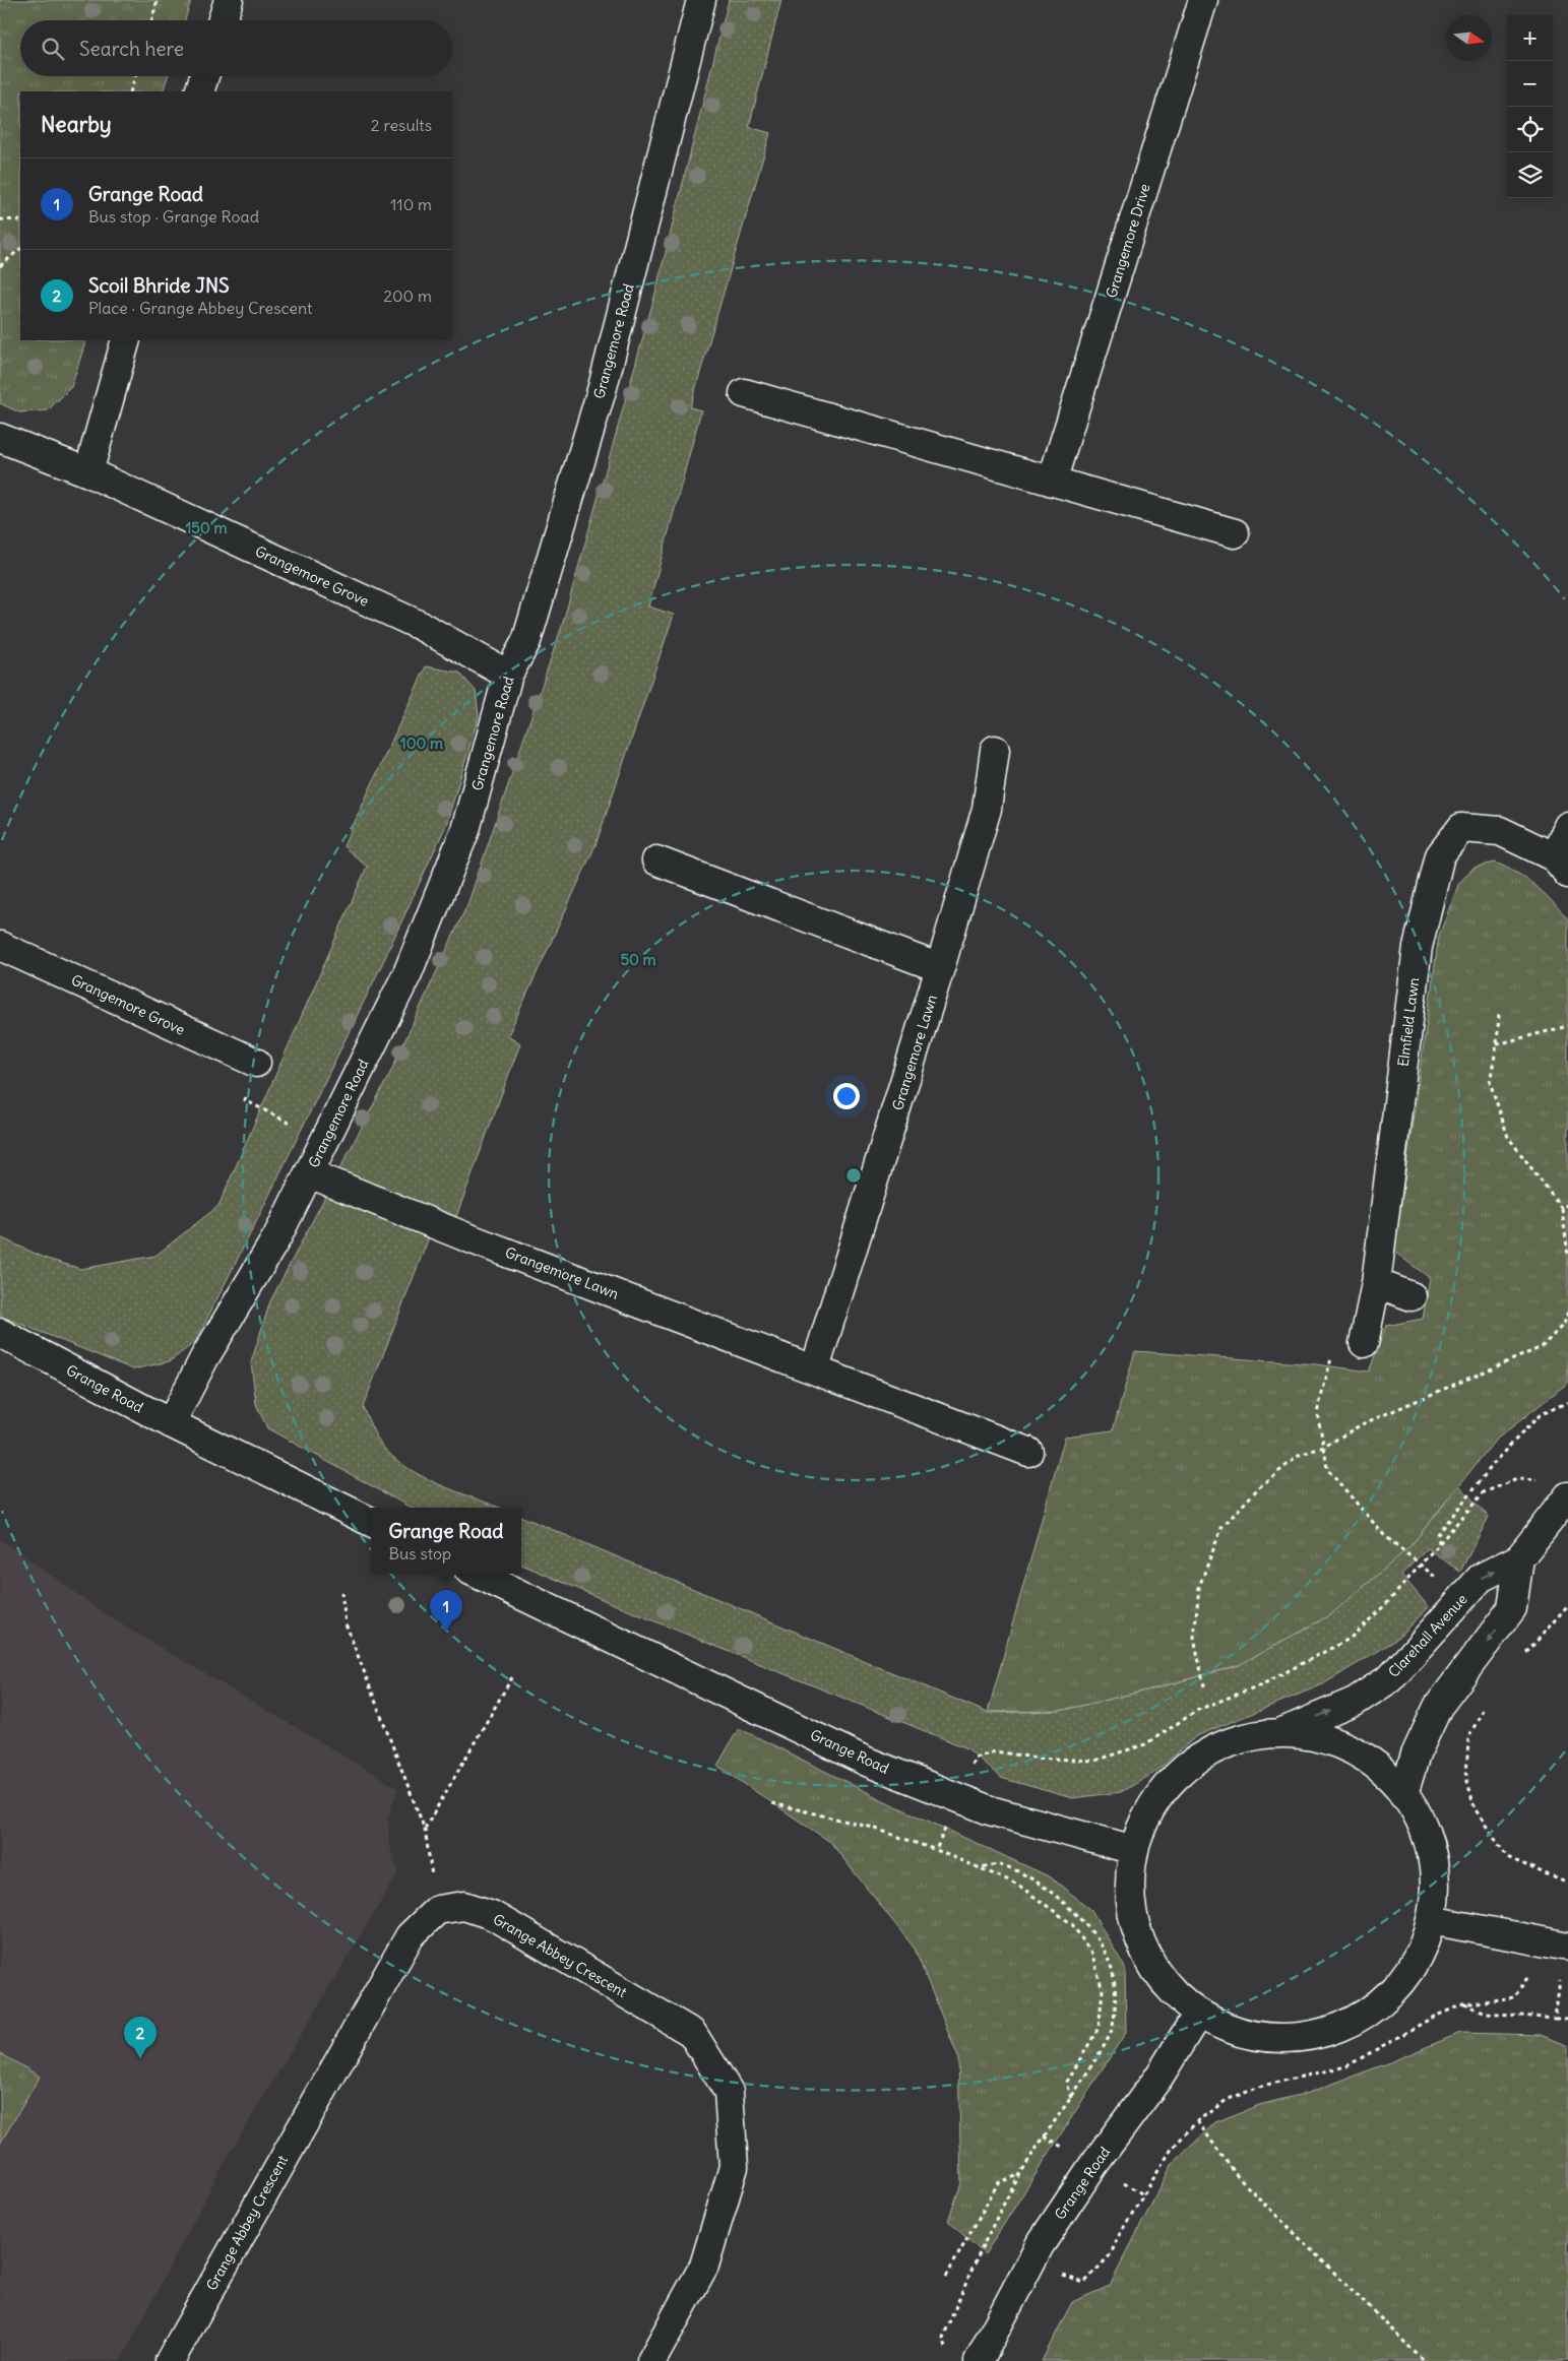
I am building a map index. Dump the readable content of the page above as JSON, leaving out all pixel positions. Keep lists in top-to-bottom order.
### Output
{
  "streets": {
    "street": [
      "Grangemore Drive",
      "Grangemore Road",
      "Grangemore Grove",
      "Elmfield Lawn",
      "Grangemore Lawn",
      "Grange Road",
      "Clarehall Avenue",
      "Grange Abbey Crescent"
    ]
  },
  "crossings": [
    ["Grangemore Road", "Grangemore Grove"],
    ["Grangemore Road", "Grangemore Lawn"],
    ["Grangemore Road", "Grange Road"]
  ],
  "one_way": ["Clarehall Avenue"],
  "north": "right",
  "page": {
    "map_buttons": ["+", "−"],
    "search": "Search here",
    "heading": ["Nearby", "2 results"],
    "list": [
      {
        "mark": "1",
        "name": "Grange Road",
        "note": "Bus stop · Grange Road",
        "value": "110 m"
      },
      {
        "mark": "2",
        "name": "Scoil Bhride JNS",
        "note": "Place · Grange Abbey Crescent",
        "value": "200 m"
      }
    ],
    "popup": ["Grange Road", "Bus stop"],
    "pins": ["1", "2"]
  },
  "rings": ["150 m", "100 m", "50 m"]
}
